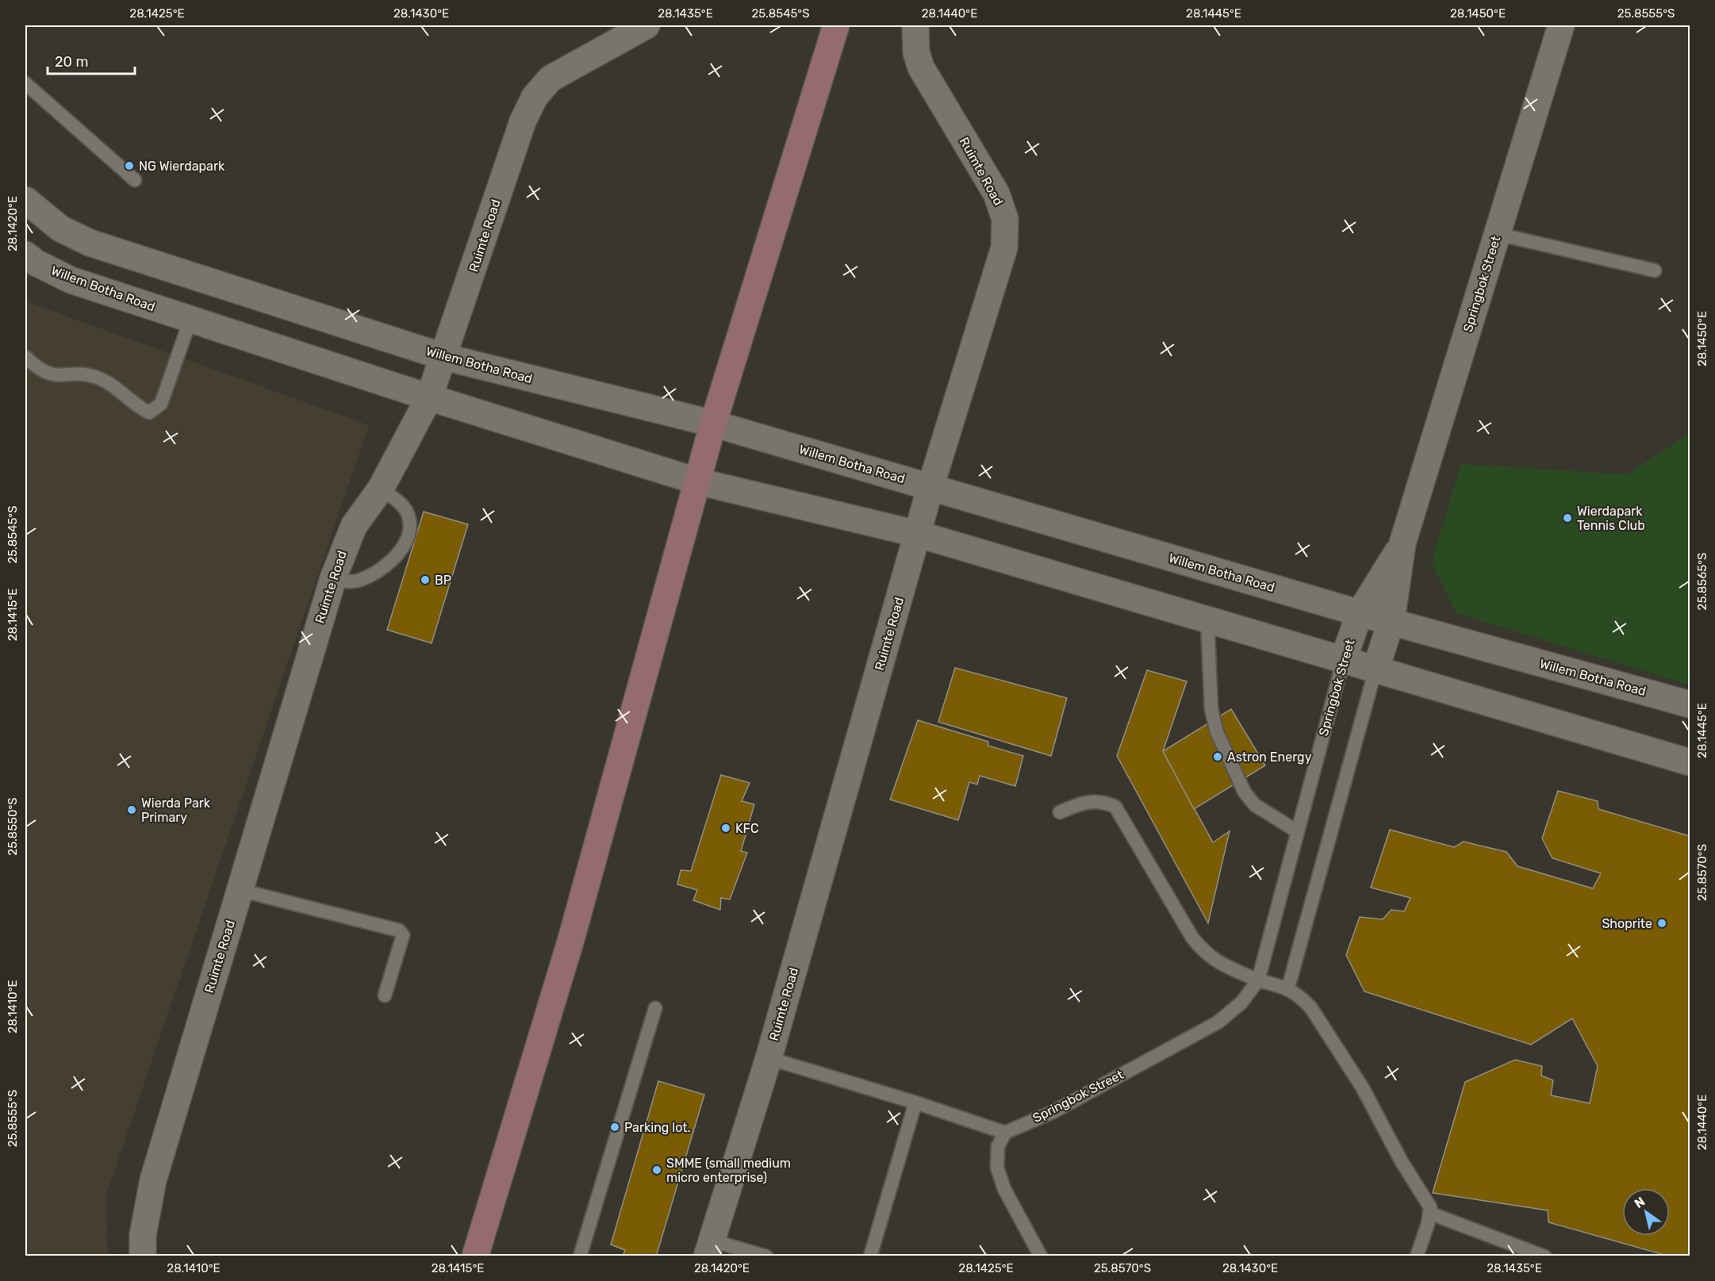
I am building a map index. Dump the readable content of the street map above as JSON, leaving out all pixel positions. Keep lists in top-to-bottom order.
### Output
{
  "streets": {
    "street": ["Ruimte Road", "Springbok Street", "Willem Botha Road"]
  },
  "crossings": [
    ["Ruimte Road", "Willem Botha Road"],
    ["Springbok Street", "Willem Botha Road"]
  ],
  "places": [
    "NG Wierdapark",
    "Wierdapark Tennis Club",
    "BP",
    "Astron Energy",
    "Wierda Park Primary",
    "KFC",
    "Shoprite",
    "Parking lot.",
    "SMME (small medium micro enterprise)"
  ],
  "scale_bar": "20 m",
  "north": "top left",
  "coordinates": [
    "28.1425°E",
    "28.1430°E",
    "28.1435°E",
    "25.8545°S",
    "28.1440°E",
    "28.1445°E",
    "28.1450°E",
    "25.8555°S",
    "28.1420°E",
    "25.8565°S",
    "28.1415°E",
    "25.8550°S",
    "25.8570°S",
    "28.1410°E"
  ]
}
